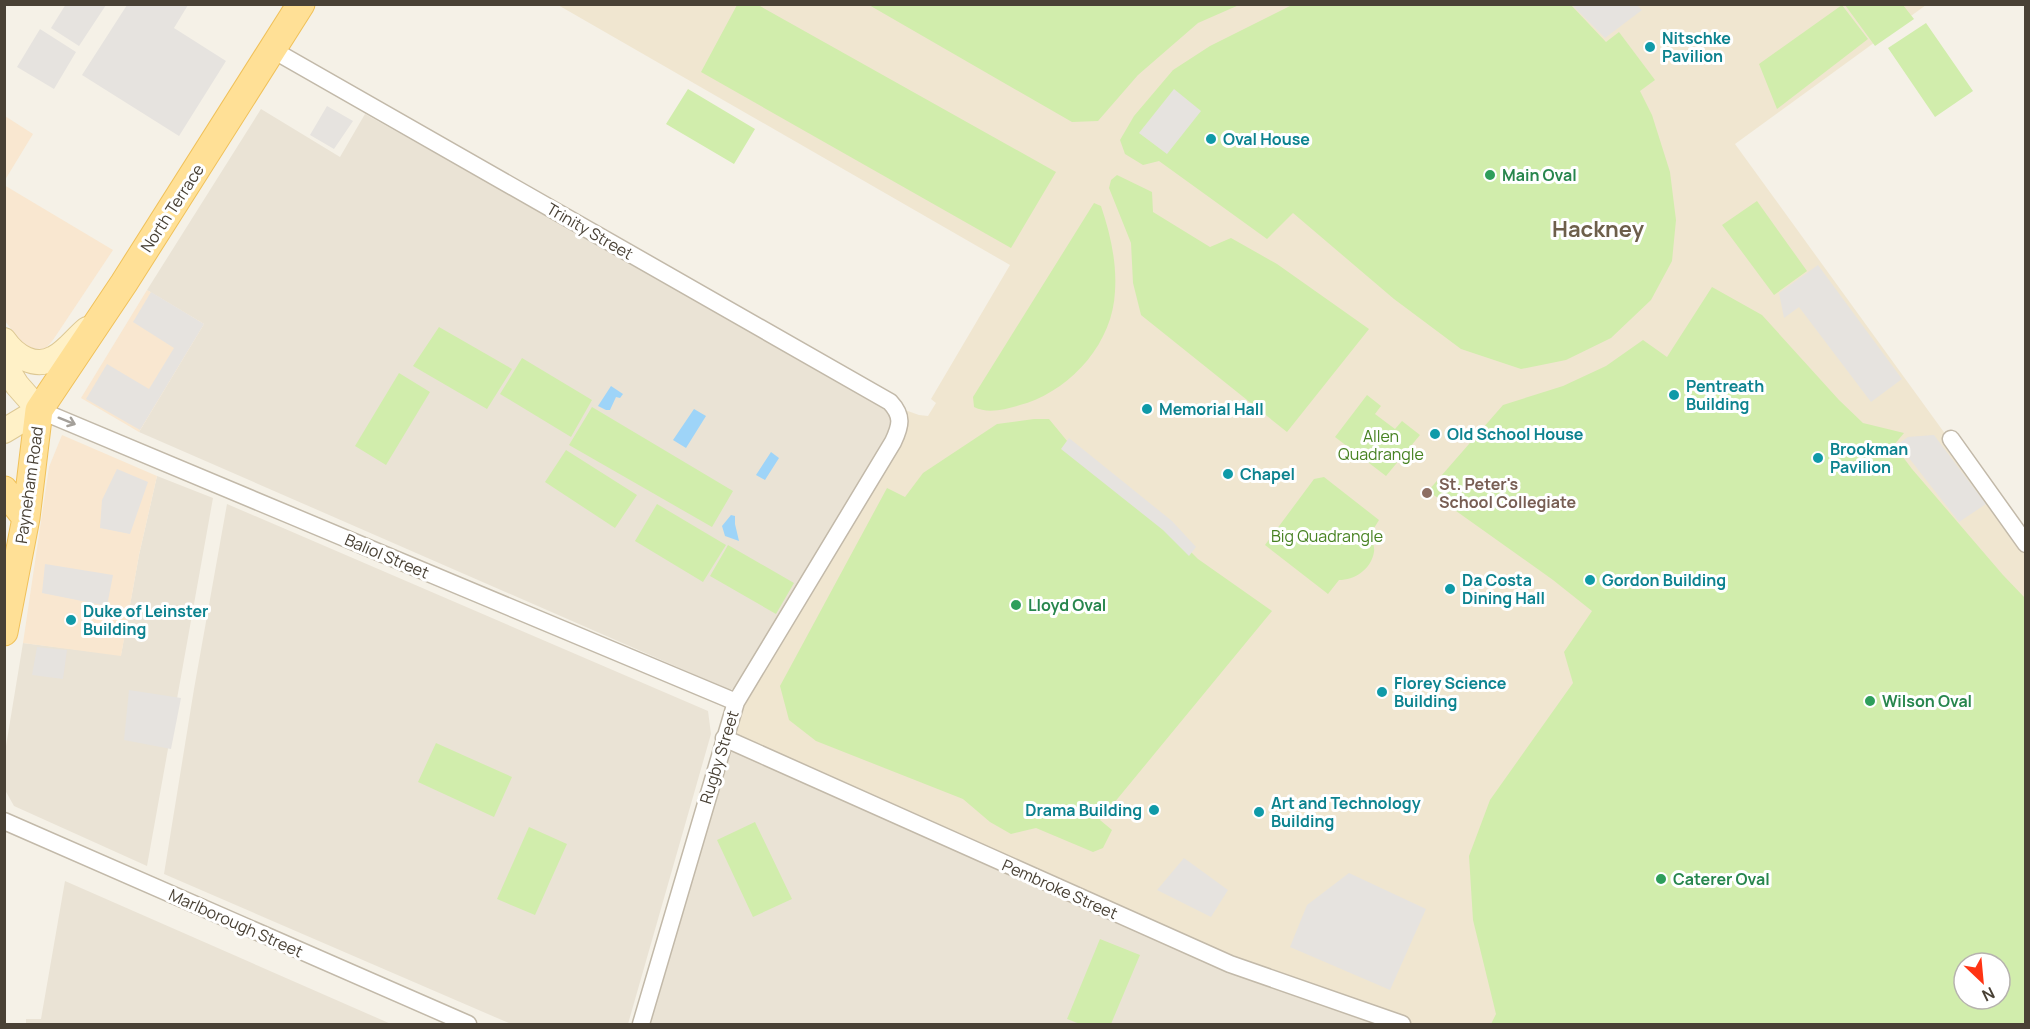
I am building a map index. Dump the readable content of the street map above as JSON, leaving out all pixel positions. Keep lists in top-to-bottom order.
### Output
{
  "streets": {
    "main road": ["North Terrace", "Payneham Road"],
    "street": [
      "Trinity Street",
      "Baliol Street",
      "Rugby Street",
      "Pembroke Street",
      "Marlborough Street"
    ]
  },
  "crossings": [
    ["North Terrace", "Trinity Street"],
    ["North Terrace", "Payneham Road"],
    ["North Terrace", "Baliol Street"],
    ["Trinity Street", "Rugby Street"],
    ["Payneham Road", "Baliol Street"],
    ["Baliol Street", "Rugby Street"],
    ["Rugby Street", "Pembroke Street"]
  ],
  "one_way": ["Baliol Street"],
  "districts": ["Hackney"],
  "parks": ["Allen Quadrangle", "Big Quadrangle"],
  "places": [
    "Nitschke Pavilion",
    "Oval House",
    "Main Oval",
    "Pentreath Building",
    "Memorial Hall",
    "Old School House",
    "Brookman Pavilion",
    "Chapel",
    "St. Peter's School Collegiate",
    "Gordon Building",
    "Da Costa Dining Hall",
    "Lloyd Oval",
    "Duke of Leinster Building",
    "Florey Science Building",
    "Wilson Oval",
    "Drama Building",
    "Art and Technology Building",
    "Caterer Oval"
  ],
  "north": "bottom right"
}
